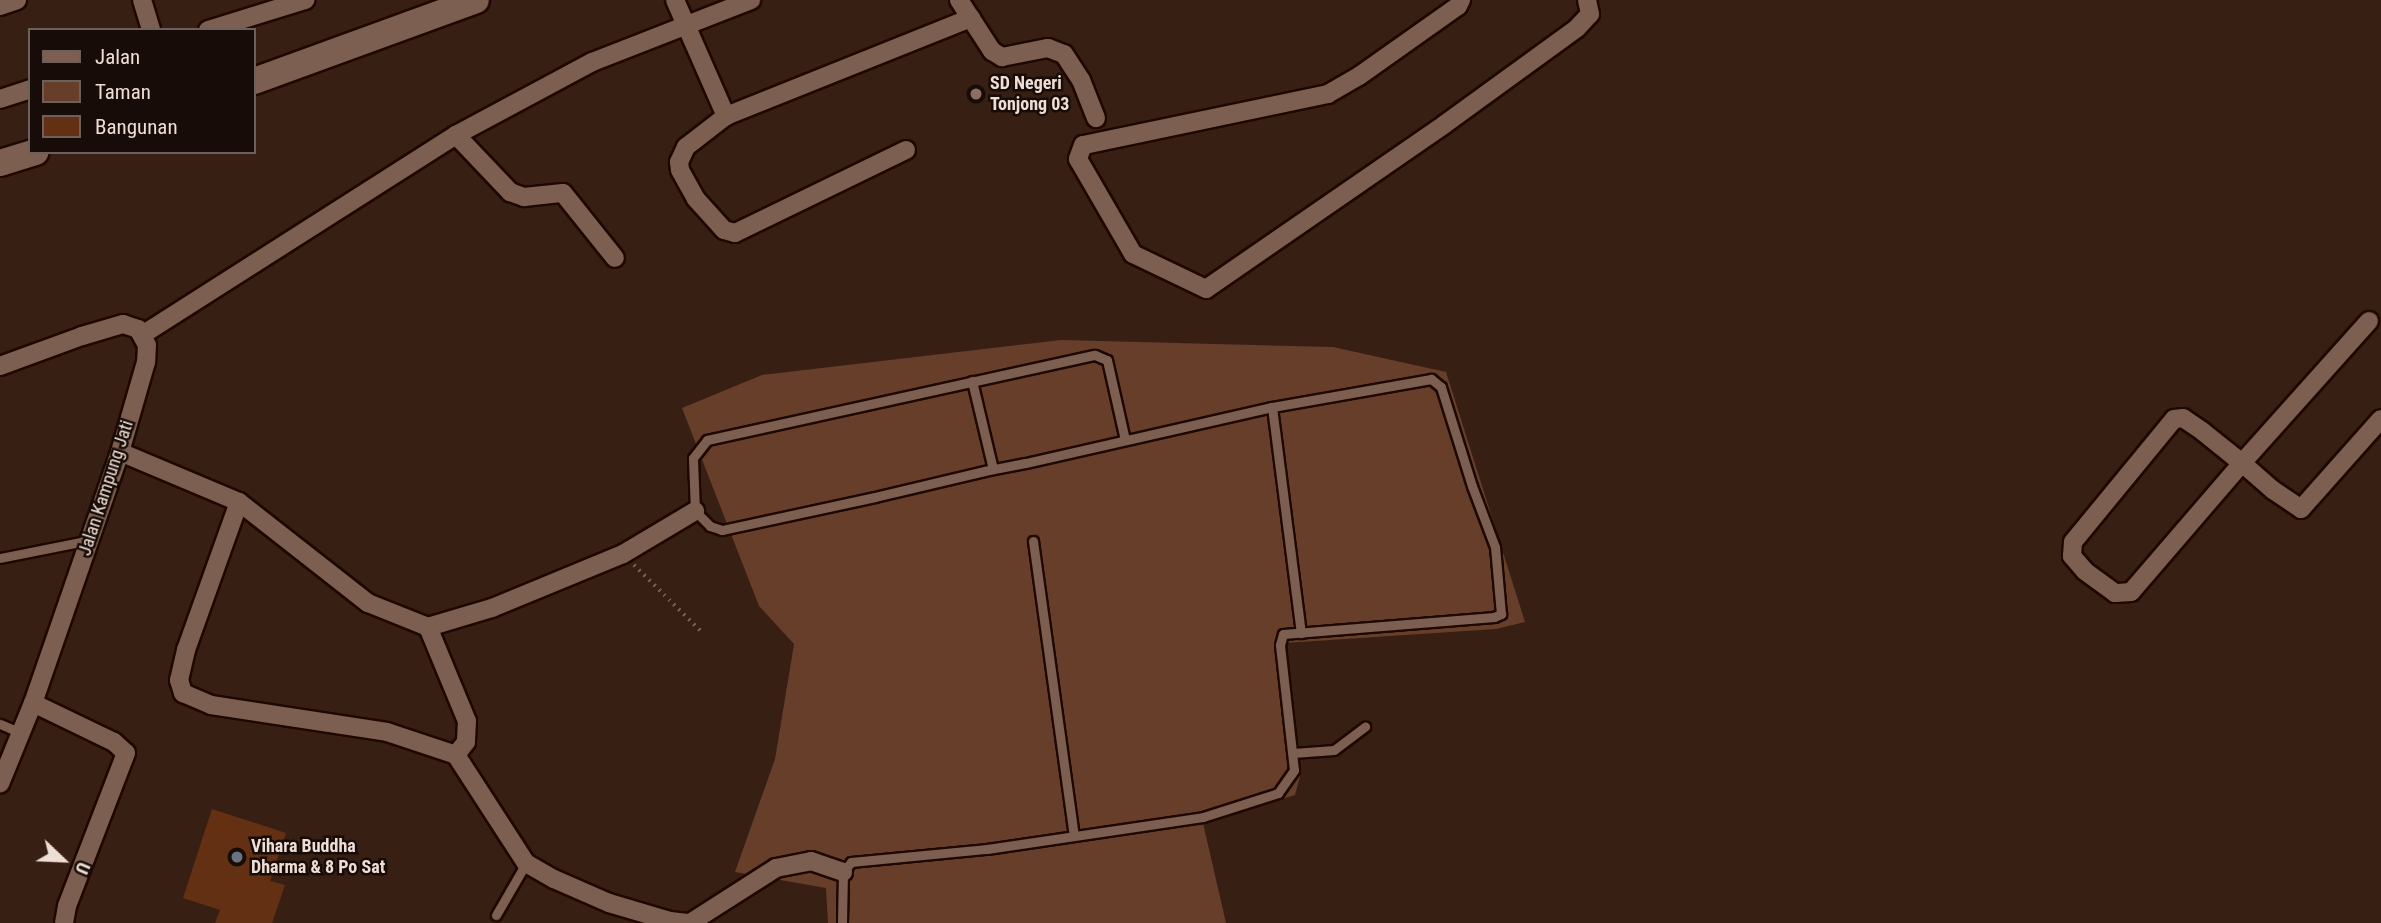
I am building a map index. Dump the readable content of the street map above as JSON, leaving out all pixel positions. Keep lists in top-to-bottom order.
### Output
{
  "streets": {
    "street": ["Jalan Kampung Jati"]
  },
  "places": ["SD Negeri Tonjong 03", "Vihara Buddha Dharma & 8 Po Sat"],
  "legend": ["Jalan", "Taman", "Bangunan"],
  "north": "bottom right"
}
